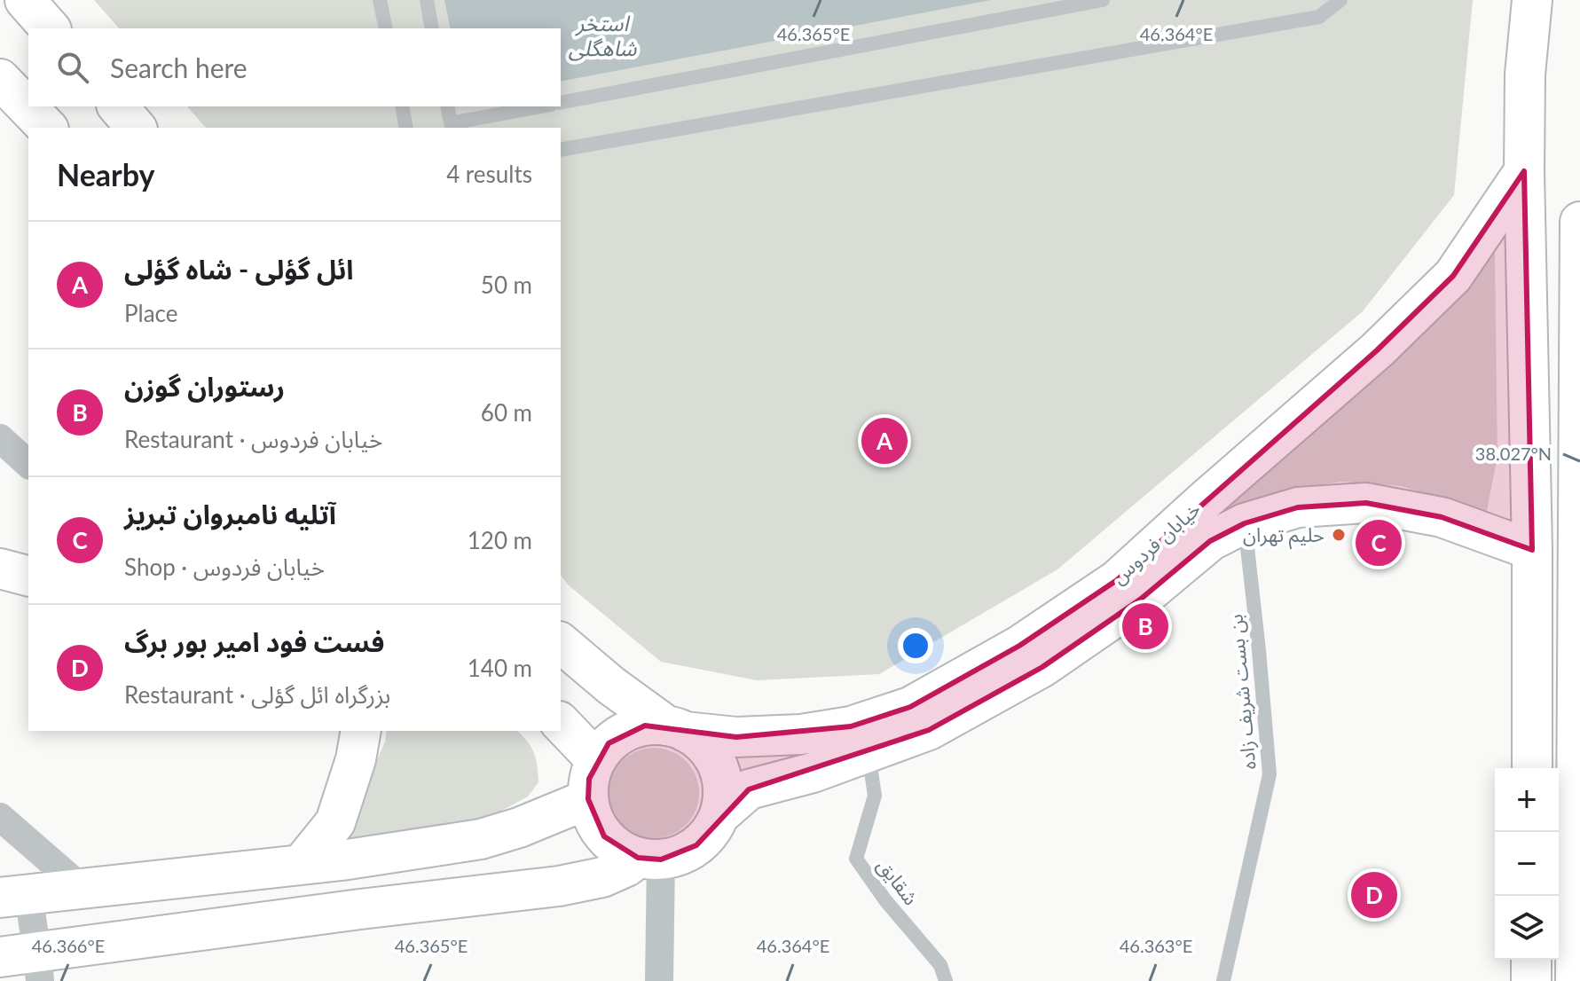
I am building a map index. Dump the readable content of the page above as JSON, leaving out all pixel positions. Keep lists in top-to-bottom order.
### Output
{
  "streets": {
    "main road": ["خیابان فردوس"],
    "lane": ["بن بست شریف زاده", "شقایق"]
  },
  "crossings": [
    ["خیابان فردوس", "بن بست شریف زاده"],
    ["خیابان فردوس", "شقایق"]
  ],
  "water": ["استخر شاهگلی"],
  "places": ["حلیم تهران"],
  "page": {
    "search": "Search here",
    "heading": ["Nearby", "4 results"],
    "list": [
      {
        "mark": "A",
        "name": "ائل گؤلی - شاه گؤلی",
        "note": "Place",
        "value": "50 m"
      },
      {
        "mark": "B",
        "name": "رستوران گوزن",
        "note": "Restaurant · خیابان فردوس",
        "value": "60 m"
      },
      {
        "mark": "C",
        "name": "آتلیه نامبروان تبریز",
        "note": "Shop · خیابان فردوس",
        "value": "120 m"
      },
      {
        "mark": "D",
        "name": "فست فود امیر بور برگ",
        "note": "Restaurant · بزرگراه ائل گؤلی",
        "value": "140 m"
      }
    ],
    "pins": [
      "A",
      "C",
      "B",
      "D"
    ],
    "map_buttons": ["+", "−"]
  },
  "coordinates": [
    "46.365°E",
    "46.364°E",
    "38.027°N",
    "46.366°E",
    "46.363°E"
  ]
}
